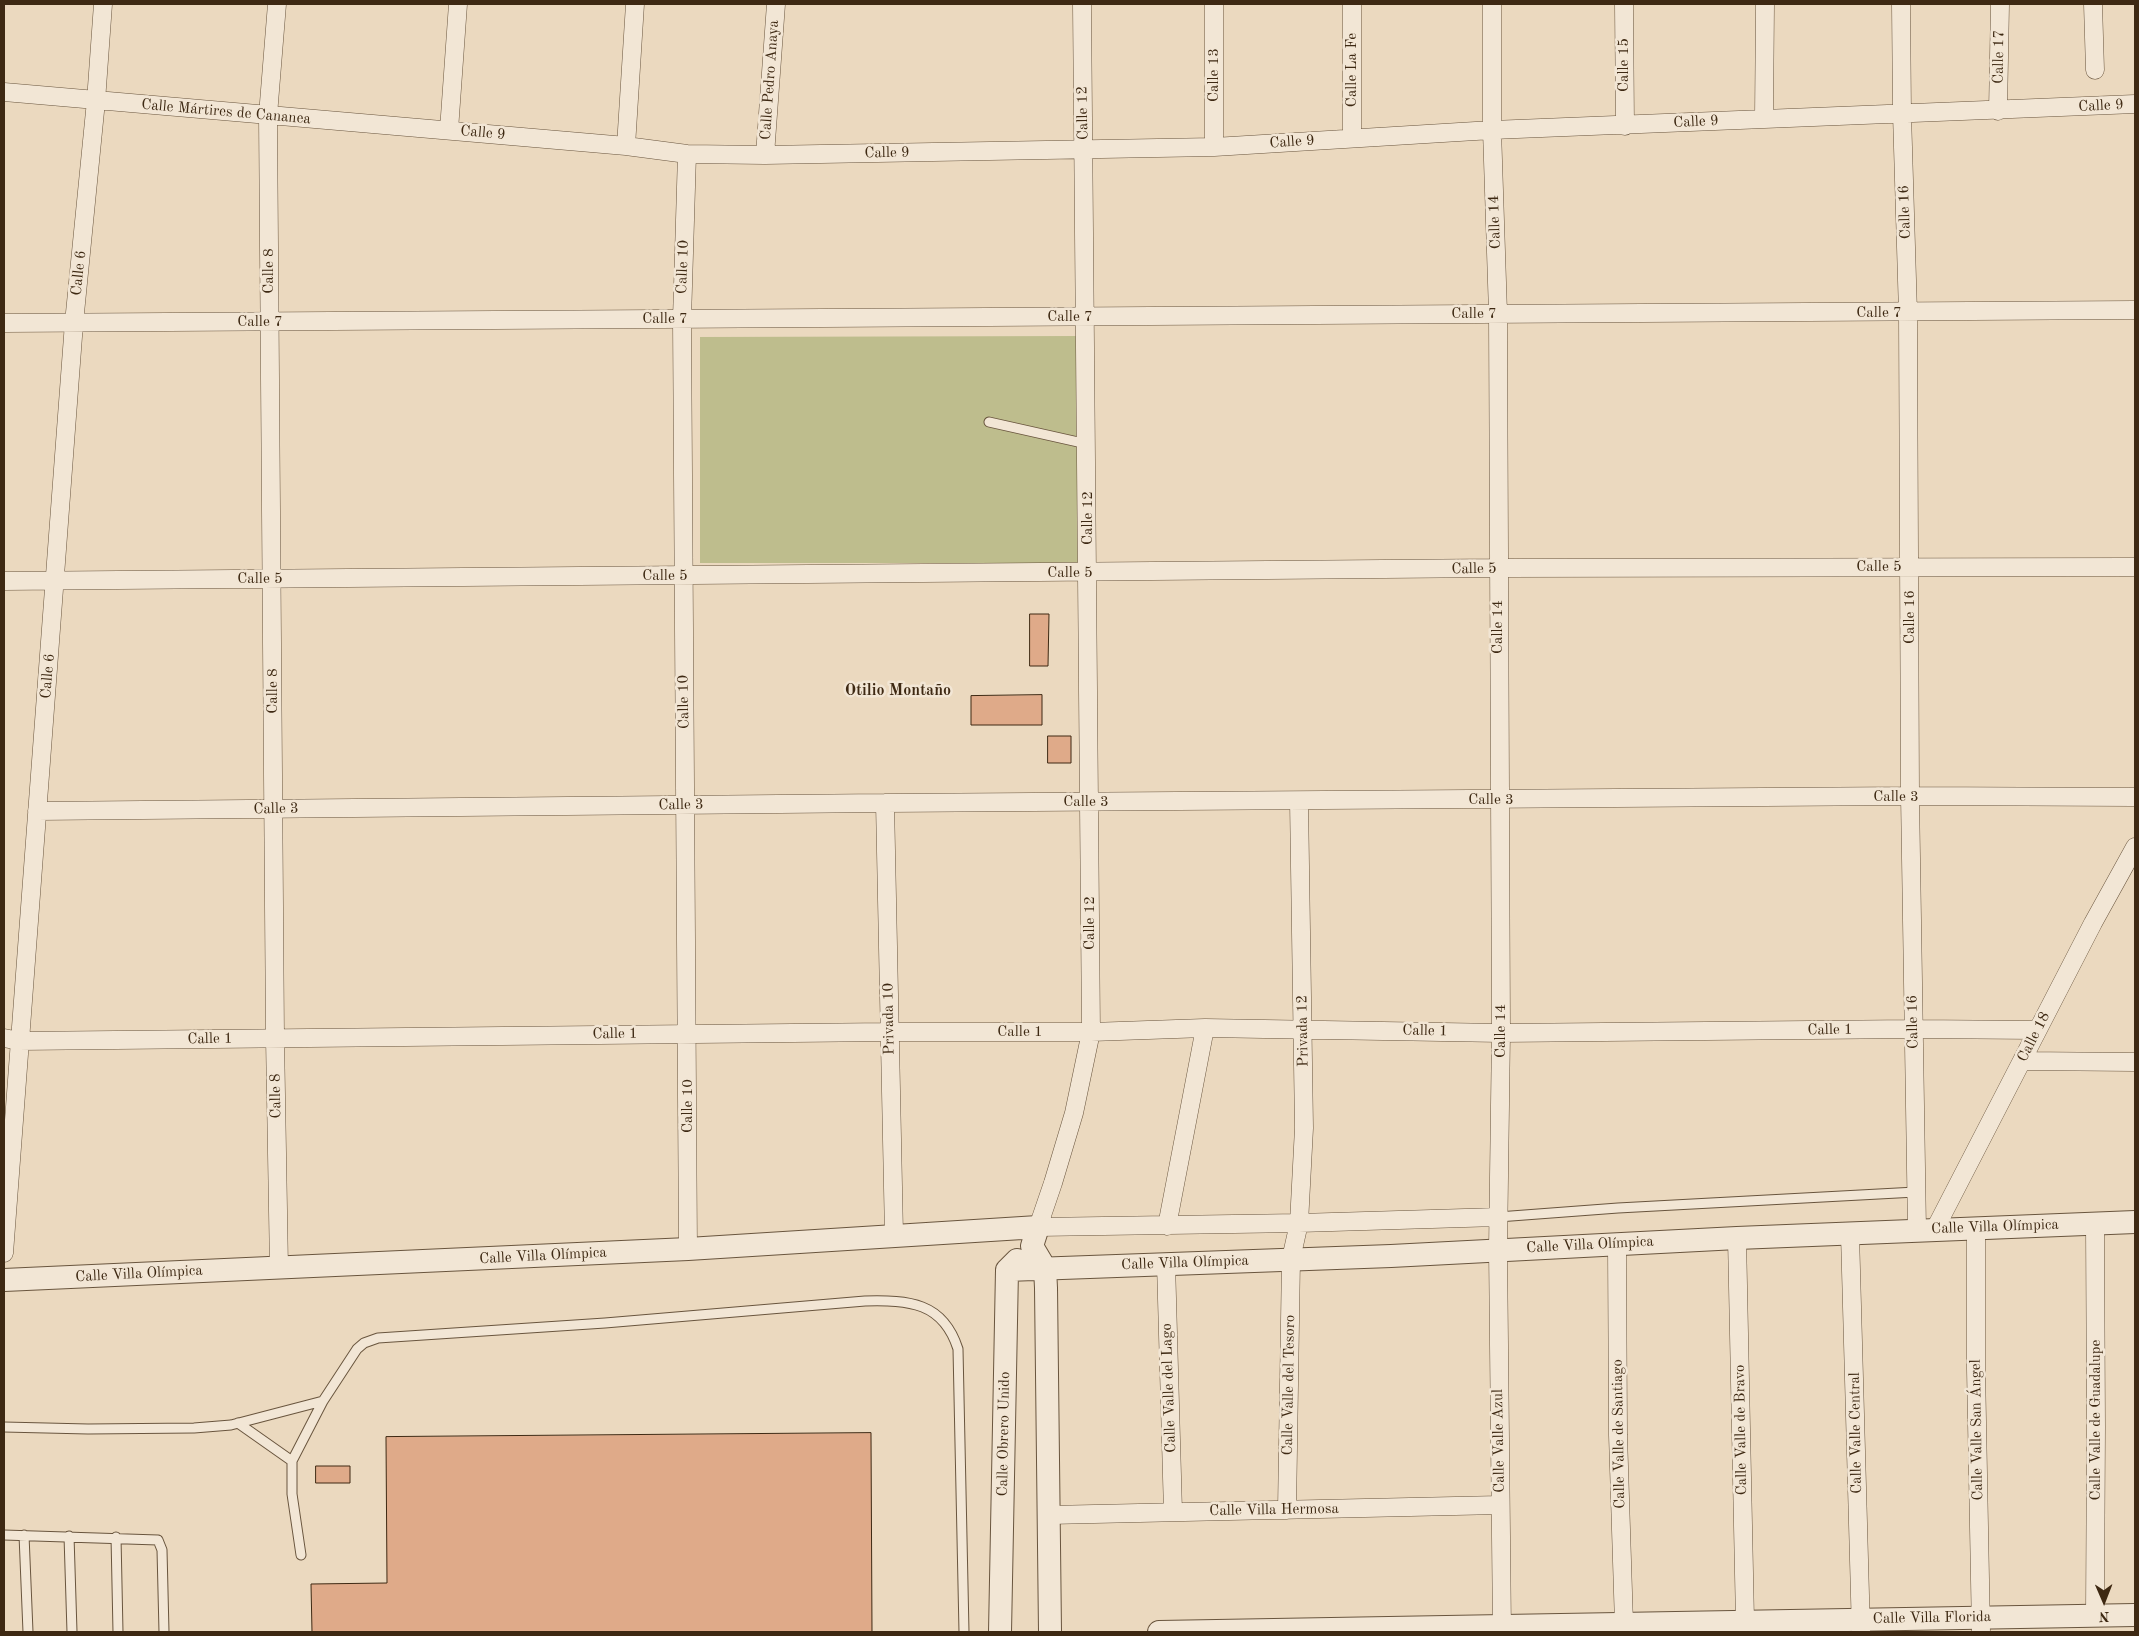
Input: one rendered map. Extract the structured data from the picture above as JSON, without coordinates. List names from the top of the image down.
{
  "streets": {
    "street": [
      "Calle 17",
      "Calle 15",
      "Calle La Fe",
      "Calle 13",
      "Calle Pedro Anaya",
      "Calle 9",
      "Calle Mártires de Cananea",
      "Calle 12",
      "Calle 16",
      "Calle 14",
      "Calle 10",
      "Calle 8",
      "Calle 6",
      "Calle 7",
      "Calle 5",
      "Calle 3",
      "Privada 10",
      "Calle 1",
      "Privada 12",
      "Calle 18",
      "Calle Villa Olímpica",
      "Calle Valle del Tesoro",
      "Calle Valle del Lago",
      "Calle Valle de Guadalupe",
      "Calle Valle de Bravo",
      "Calle Valle San Ángel",
      "Calle Valle Central",
      "Calle Obrero Unido",
      "Calle Valle de Santiago",
      "Calle Valle Azul",
      "Calle Villa Hermosa",
      "Calle Villa Florida"
    ]
  },
  "crossings": [
    ["Calle 17", "Calle 9"],
    ["Calle 15", "Calle 9"],
    ["Calle La Fe", "Calle 9"],
    ["Calle 13", "Calle 9"],
    ["Calle Pedro Anaya", "Calle 9"],
    ["Calle 9", "Calle Mártires de Cananea"],
    ["Calle 9", "Calle 12"],
    ["Calle 9", "Calle 16"],
    ["Calle 9", "Calle 14"],
    ["Calle 9", "Calle 10"],
    ["Calle Mártires de Cananea", "Calle 8"],
    ["Calle Mártires de Cananea", "Calle 6"],
    ["Calle 12", "Calle 7"],
    ["Calle 12", "Calle 5"],
    ["Calle 12", "Calle 3"],
    ["Calle 12", "Calle 1"],
    ["Calle 16", "Calle 7"],
    ["Calle 16", "Calle 5"],
    ["Calle 16", "Calle 3"],
    ["Calle 16", "Calle 1"],
    ["Calle 16", "Calle 18"],
    ["Calle 16", "Calle Villa Olímpica"],
    ["Calle 14", "Calle 7"],
    ["Calle 14", "Calle 5"],
    ["Calle 14", "Calle 3"],
    ["Calle 14", "Calle 1"],
    ["Calle 14", "Calle Villa Olímpica"],
    ["Calle 14", "Calle Valle Azul"],
    ["Calle 10", "Calle 7"],
    ["Calle 10", "Calle 5"],
    ["Calle 10", "Calle 3"],
    ["Calle 10", "Calle 1"],
    ["Calle 10", "Calle Villa Olímpica"],
    ["Calle 8", "Calle 7"],
    ["Calle 8", "Calle 5"],
    ["Calle 8", "Calle 3"],
    ["Calle 8", "Calle 1"],
    ["Calle 8", "Calle Villa Olímpica"],
    ["Calle 6", "Calle 7"],
    ["Calle 6", "Calle 5"],
    ["Calle 6", "Calle 3"],
    ["Calle 6", "Calle 1"],
    ["Calle 3", "Privada 10"],
    ["Calle 3", "Privada 12"],
    ["Privada 10", "Calle 1"],
    ["Privada 10", "Calle Villa Olímpica"],
    ["Calle 1", "Privada 12"],
    ["Calle 1", "Calle 18"],
    ["Privada 12", "Calle Villa Olímpica"],
    ["Privada 12", "Calle Valle del Tesoro"],
    ["Calle 18", "Calle Villa Olímpica"],
    ["Calle Villa Olímpica", "Calle Valle del Tesoro"],
    ["Calle Villa Olímpica", "Calle Valle del Lago"],
    ["Calle Villa Olímpica", "Calle Valle de Guadalupe"],
    ["Calle Villa Olímpica", "Calle Valle de Bravo"],
    ["Calle Villa Olímpica", "Calle Valle San Ángel"],
    ["Calle Villa Olímpica", "Calle Valle Central"],
    ["Calle Villa Olímpica", "Calle Obrero Unido"],
    ["Calle Villa Olímpica", "Calle Valle de Santiago"],
    ["Calle Villa Olímpica", "Calle Valle Azul"],
    ["Calle Valle del Tesoro", "Calle Villa Hermosa"],
    ["Calle Valle del Lago", "Calle Villa Hermosa"],
    ["Calle Valle de Guadalupe", "Calle Villa Florida"],
    ["Calle Valle de Bravo", "Calle Villa Florida"],
    ["Calle Valle San Ángel", "Calle Villa Florida"],
    ["Calle Valle Central", "Calle Villa Florida"],
    ["Calle Valle de Santiago", "Calle Villa Florida"],
    ["Calle Valle Azul", "Calle Villa Hermosa"],
    ["Calle Valle Azul", "Calle Villa Florida"]
  ],
  "districts": ["Otilio Montaño"],
  "north": "bottom"
}
